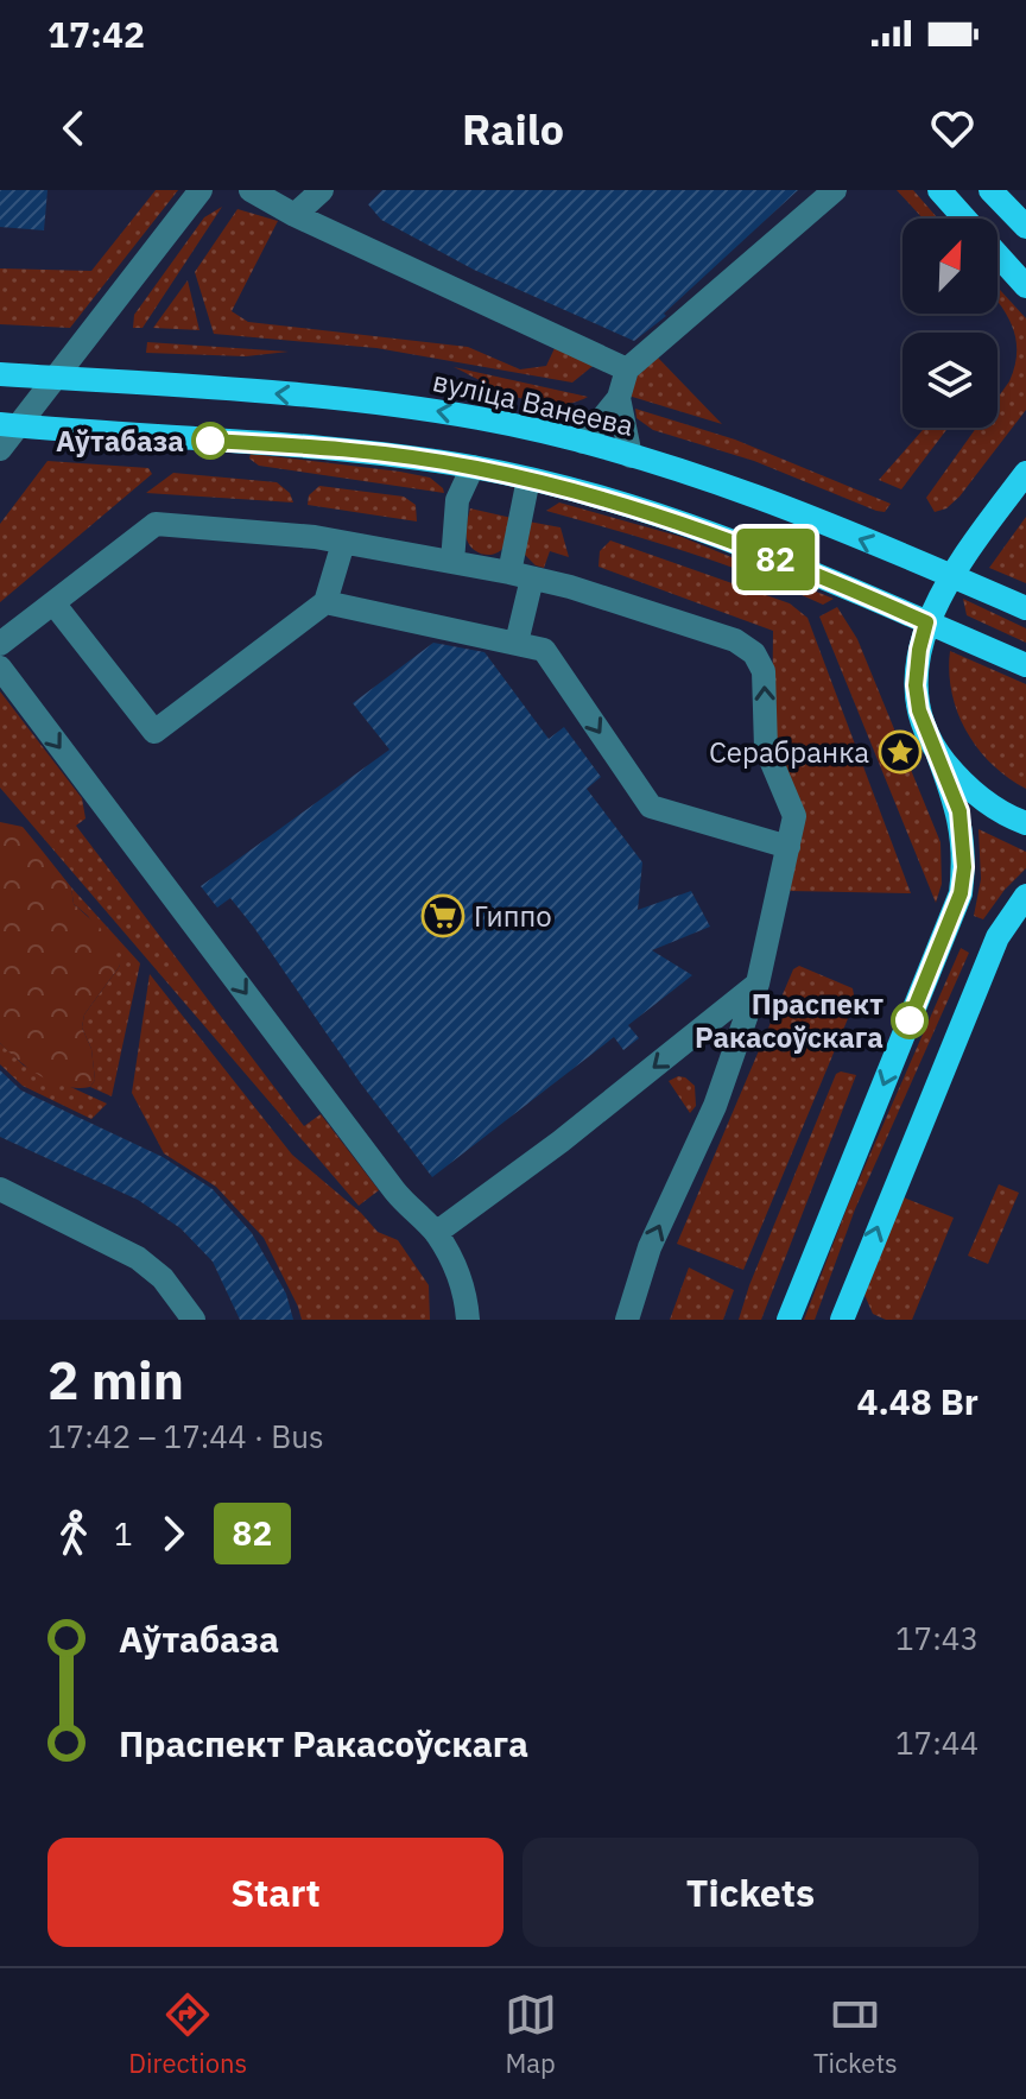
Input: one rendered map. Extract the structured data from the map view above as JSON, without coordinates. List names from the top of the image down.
{
  "streets": {
    "main road": ["вуліца Ванеева"]
  },
  "places": {
    "other": ["Аўтабаза", "Праспект Ракасоўскага"],
    "place": ["Серабранка"],
    "supermarket": ["Гиппо"]
  },
  "lines": ["bus line 82"],
  "north": "top right",
  "page": {
    "status": "17:42",
    "header": "Railo",
    "on_map": "82",
    "heading": ["2 min", "17:42 – 17:44 · Bus", "4.48 Br"],
    "legs": ["1", "82"],
    "list": [
      {
        "name": "Аўтабаза",
        "value": "17:43"
      },
      {
        "name": "Праспект Ракасоўскага",
        "value": "17:44"
      }
    ],
    "buttons": ["Start", "Tickets"],
    "tabs": ["Directions", "Map", "Tickets"]
  }
}
